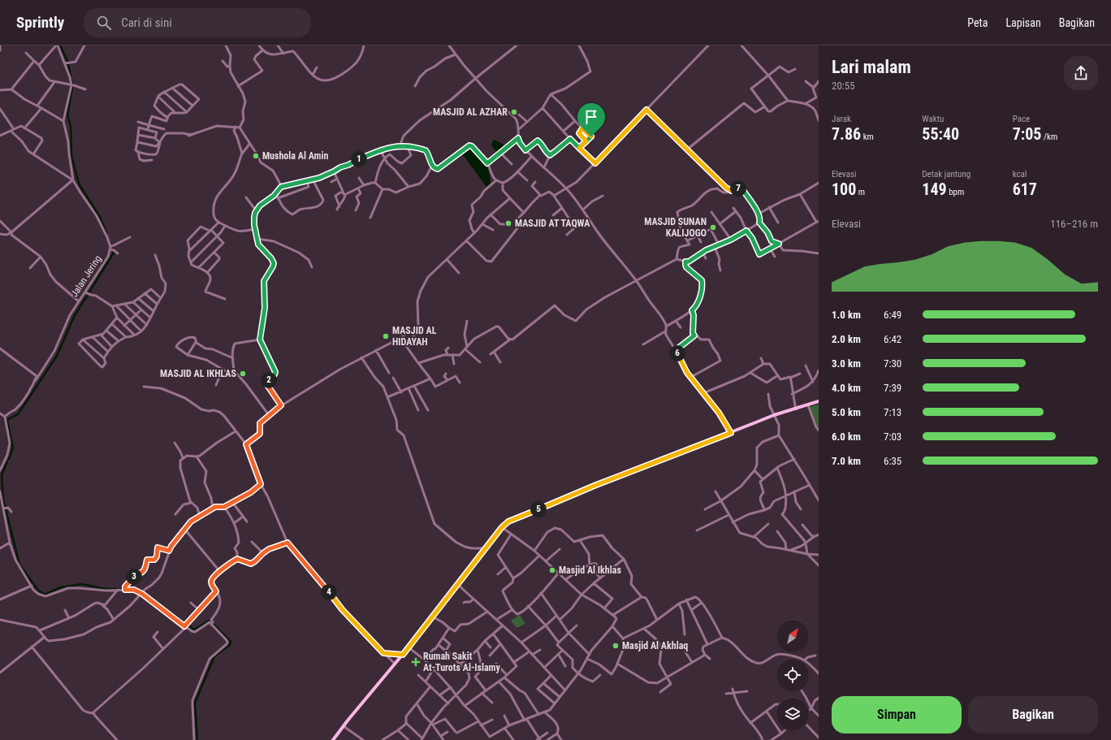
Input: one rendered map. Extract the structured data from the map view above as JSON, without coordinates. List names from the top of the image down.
{
  "streets": {
    "street": ["Jalan Jering"]
  },
  "places": {
    "other": [
      "MASJID AL AZHAR",
      "Mushola Al Amin",
      "MASJID AT TAQWA",
      "MASJID SUNAN KALIJOGO",
      "MASJID AL HIDAYAH",
      "MASJID AL IKHLAS",
      "Masjid Al Ikhlas",
      "Masjid Al Akhlaq"
    ],
    "health": ["Rumah Sakit At-Turots Al-Islamy"]
  },
  "north": "top right",
  "page": {
    "header": "Sprintly",
    "search": "Cari di sini",
    "nav": ["Peta", "Lapisan", "Bagikan"],
    "heading": ["Lari malam", "20:55"],
    "stats": [
      ["Jarak", "7.86 km"],
      ["Waktu", "55:40"],
      ["Pace", "7:05 /km"],
      ["Elevasi", "100 m"],
      ["Detak jantung", "149 bpm"],
      ["kcal", "617"]
    ],
    "pins": [
      "1",
      "7",
      "6",
      "2",
      "5",
      "3",
      "4"
    ],
    "chart": ["Elevasi", "116–216 m"],
    "list": [
      {
        "name": "1.0 km",
        "note": "6:49"
      },
      {
        "name": "2.0 km",
        "note": "6:42"
      },
      {
        "name": "3.0 km",
        "note": "7:30"
      },
      {
        "name": "4.0 km",
        "note": "7:39"
      },
      {
        "name": "5.0 km",
        "note": "7:13"
      },
      {
        "name": "6.0 km",
        "note": "7:03"
      },
      {
        "name": "7.0 km",
        "note": "6:35"
      }
    ],
    "buttons": ["Simpan", "Bagikan"]
  }
}
